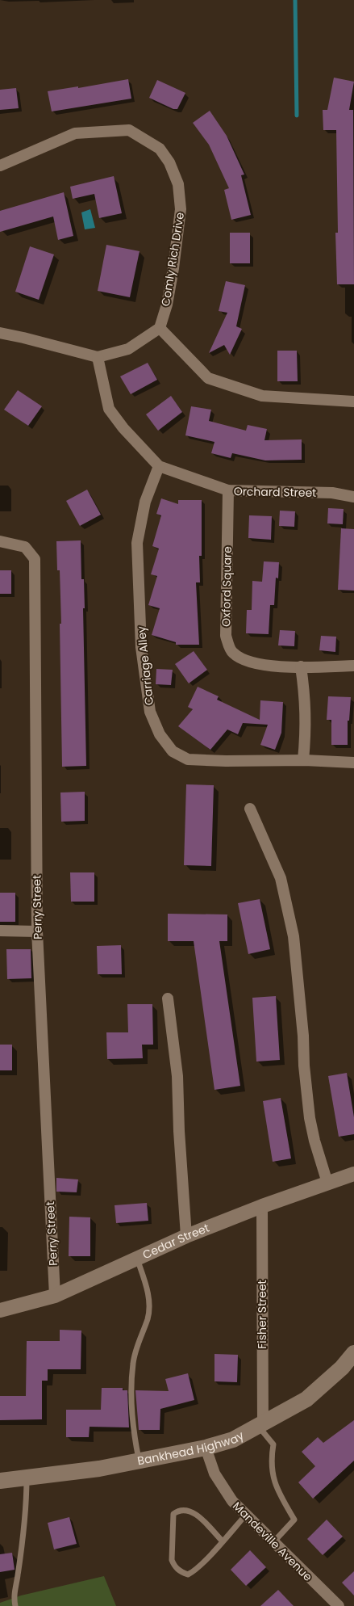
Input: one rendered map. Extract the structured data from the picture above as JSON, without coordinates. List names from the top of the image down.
{
  "streets": {
    "main road": ["Bankhead Highway"],
    "street": [
      "Comly Rich Drive",
      "Orchard Street",
      "Oxford Square",
      "Carriage Alley",
      "Perry Street",
      "Cedar Street",
      "Fisher Street",
      "Mandeville Avenue"
    ]
  },
  "crossings": [
    ["Orchard Street", "Oxford Square"],
    ["Orchard Street", "Carriage Alley"],
    ["Perry Street", "Cedar Street"],
    ["Cedar Street", "Fisher Street"],
    ["Fisher Street", "Bankhead Highway"],
    ["Bankhead Highway", "Mandeville Avenue"]
  ]
}
